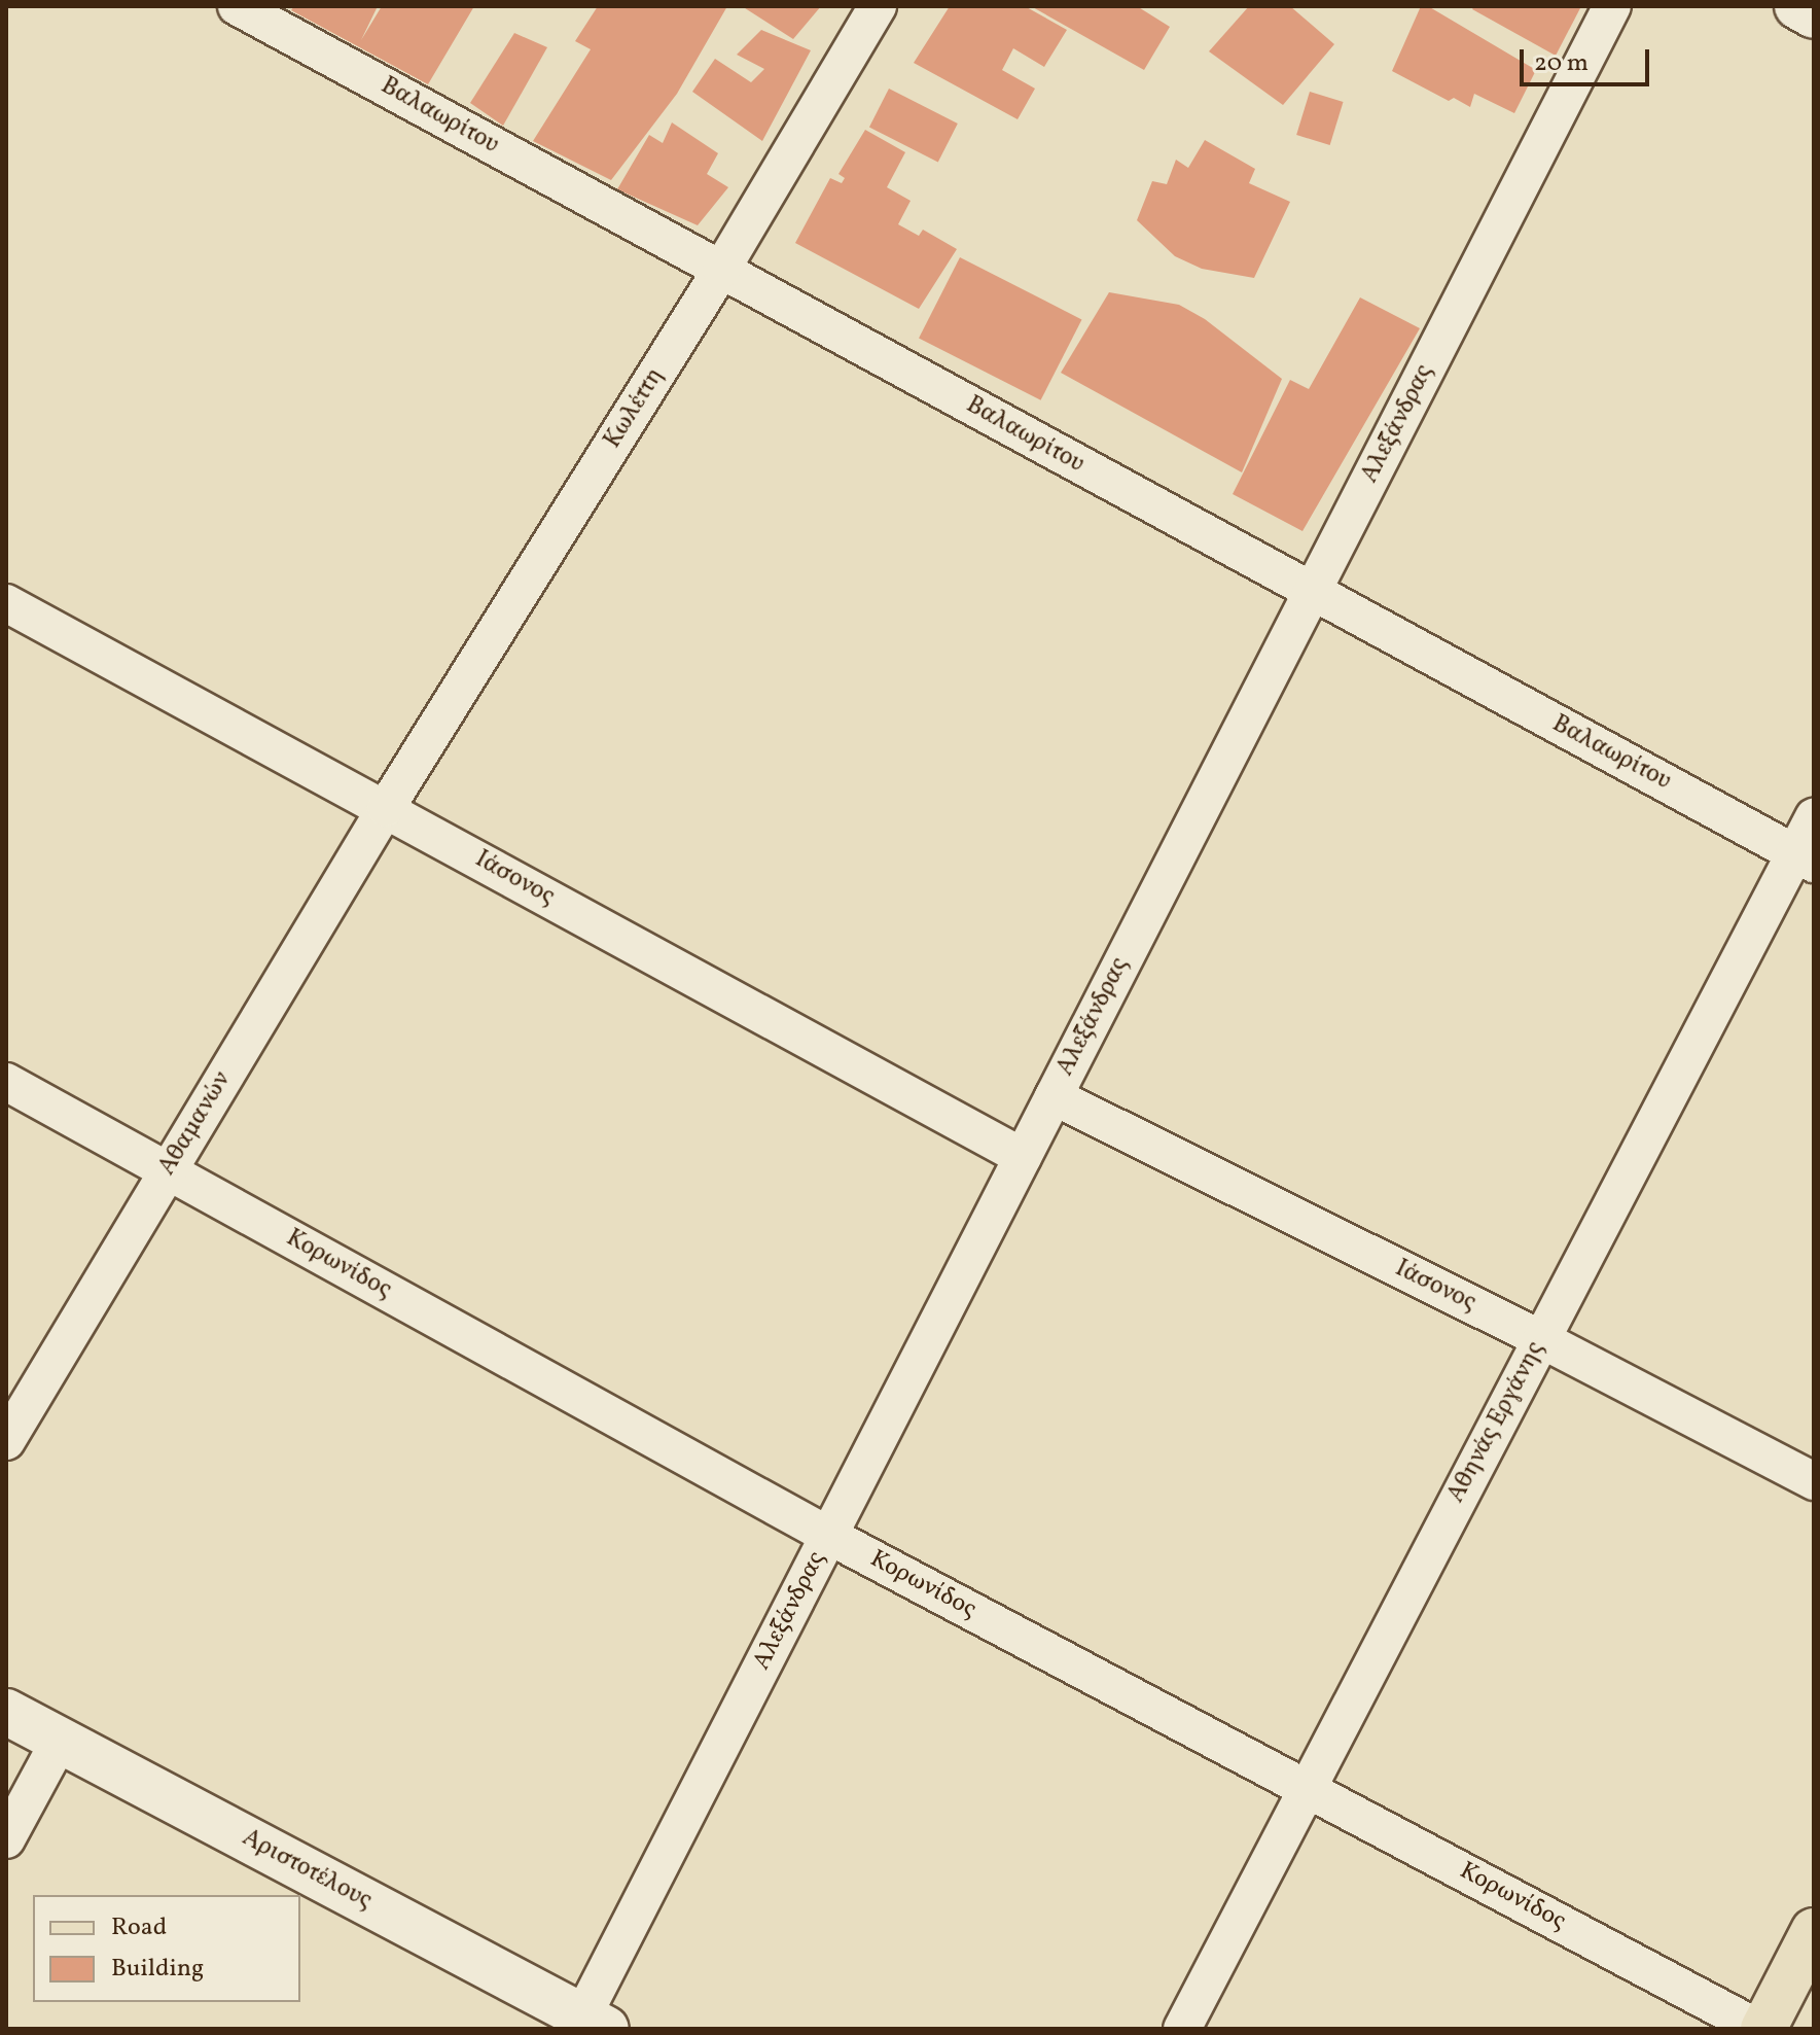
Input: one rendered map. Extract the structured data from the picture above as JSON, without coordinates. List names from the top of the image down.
{
  "streets": {
    "street": [
      "Βαλαωρίτου",
      "Κωλέττη",
      "Αλεξάνδρας",
      "Ιάσονος",
      "Αθαμανών",
      "Κορωνίδος",
      "Αθηνάς Εργάνης",
      "Αριστοτέλους"
    ]
  },
  "crossings": [
    ["Βαλαωρίτου", "Κωλέττη"],
    ["Βαλαωρίτου", "Αλεξάνδρας"],
    ["Βαλαωρίτου", "Αθηνάς Εργάνης"],
    ["Κωλέττη", "Ιάσονος"],
    ["Κωλέττη", "Αθαμανών"],
    ["Αλεξάνδρας", "Ιάσονος"],
    ["Αλεξάνδρας", "Κορωνίδος"],
    ["Αλεξάνδρας", "Αριστοτέλους"],
    ["Ιάσονος", "Αθαμανών"],
    ["Ιάσονος", "Αθηνάς Εργάνης"],
    ["Αθαμανών", "Κορωνίδος"],
    ["Κορωνίδος", "Αθηνάς Εργάνης"]
  ],
  "legend": ["Road", "Building"],
  "scale_bar": "20 m"
}
